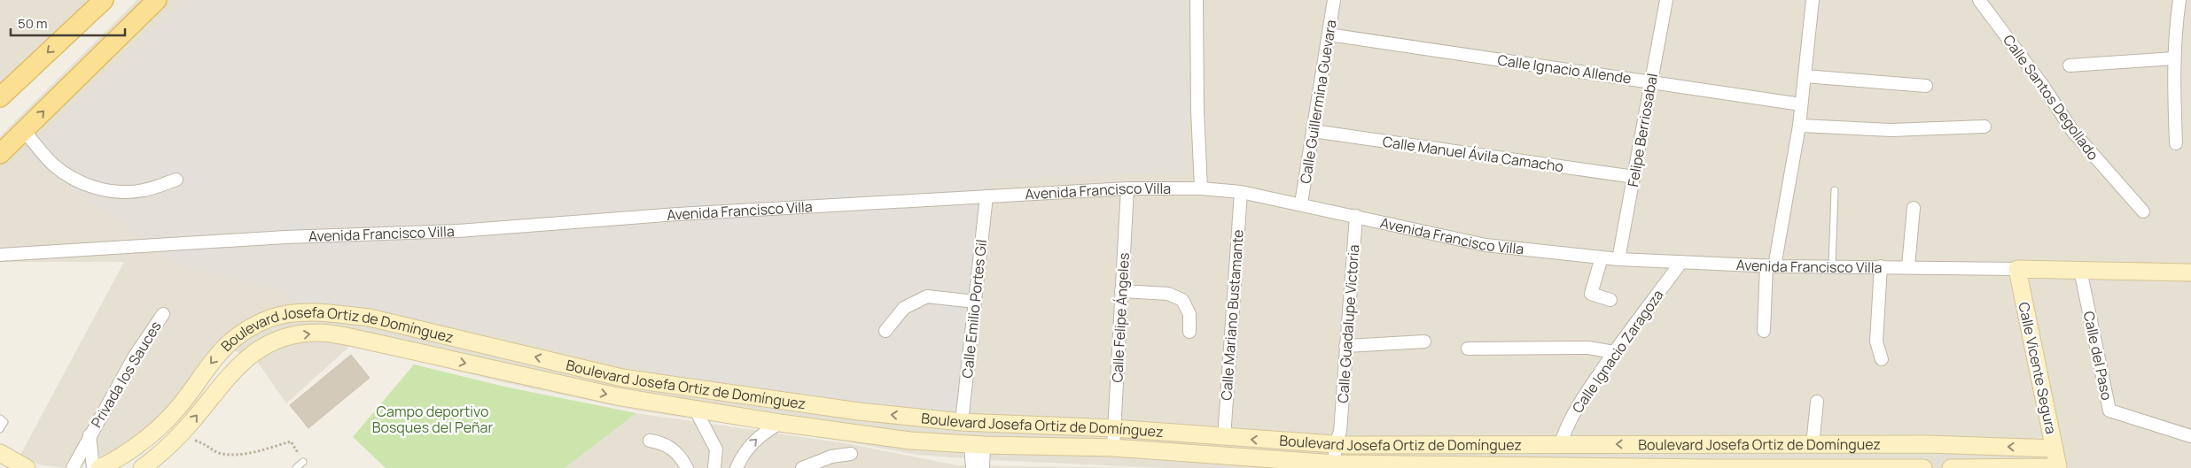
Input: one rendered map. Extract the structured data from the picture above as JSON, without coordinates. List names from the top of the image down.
{
  "streets": {
    "street": [
      "Calle Ignacio Allende",
      "Calle Santos Degollado",
      "Calle Guillermina Guevara",
      "Felipe Berriosabal",
      "Calle Manuel Ávila Camacho",
      "Avenida Francisco Villa",
      "Calle Emilio Portes Gil",
      "Calle Mariano Bustamante",
      "Calle Felipe Ángeles",
      "Calle Guadalupe Victoria",
      "Boulevard Josefa Ortiz de Domínguez",
      "Calle Ignacio Zaragoza",
      "Calle del Paso",
      "Calle Vicente Segura",
      "Privada los Sauces"
    ]
  },
  "crossings": [
    ["Calle Ignacio Allende", "Calle Guillermina Guevara"],
    ["Calle Ignacio Allende", "Felipe Berriosabal"],
    ["Calle Guillermina Guevara", "Calle Manuel Ávila Camacho"],
    ["Calle Guillermina Guevara", "Avenida Francisco Villa"],
    ["Felipe Berriosabal", "Calle Manuel Ávila Camacho"],
    ["Felipe Berriosabal", "Avenida Francisco Villa"],
    ["Avenida Francisco Villa", "Calle Emilio Portes Gil"],
    ["Avenida Francisco Villa", "Calle Mariano Bustamante"],
    ["Avenida Francisco Villa", "Calle Felipe Ángeles"],
    ["Avenida Francisco Villa", "Calle Guadalupe Victoria"],
    ["Avenida Francisco Villa", "Calle Ignacio Zaragoza"],
    ["Avenida Francisco Villa", "Calle del Paso"],
    ["Avenida Francisco Villa", "Calle Vicente Segura"],
    ["Calle Emilio Portes Gil", "Boulevard Josefa Ortiz de Domínguez"],
    ["Calle Mariano Bustamante", "Boulevard Josefa Ortiz de Domínguez"],
    ["Calle Felipe Ángeles", "Boulevard Josefa Ortiz de Domínguez"],
    ["Calle Guadalupe Victoria", "Boulevard Josefa Ortiz de Domínguez"],
    ["Boulevard Josefa Ortiz de Domínguez", "Calle Ignacio Zaragoza"],
    ["Boulevard Josefa Ortiz de Domínguez", "Calle Vicente Segura"]
  ],
  "parks": ["Campo deportivo Bosques del Peñar"],
  "scale_bar": "50 m"
}
